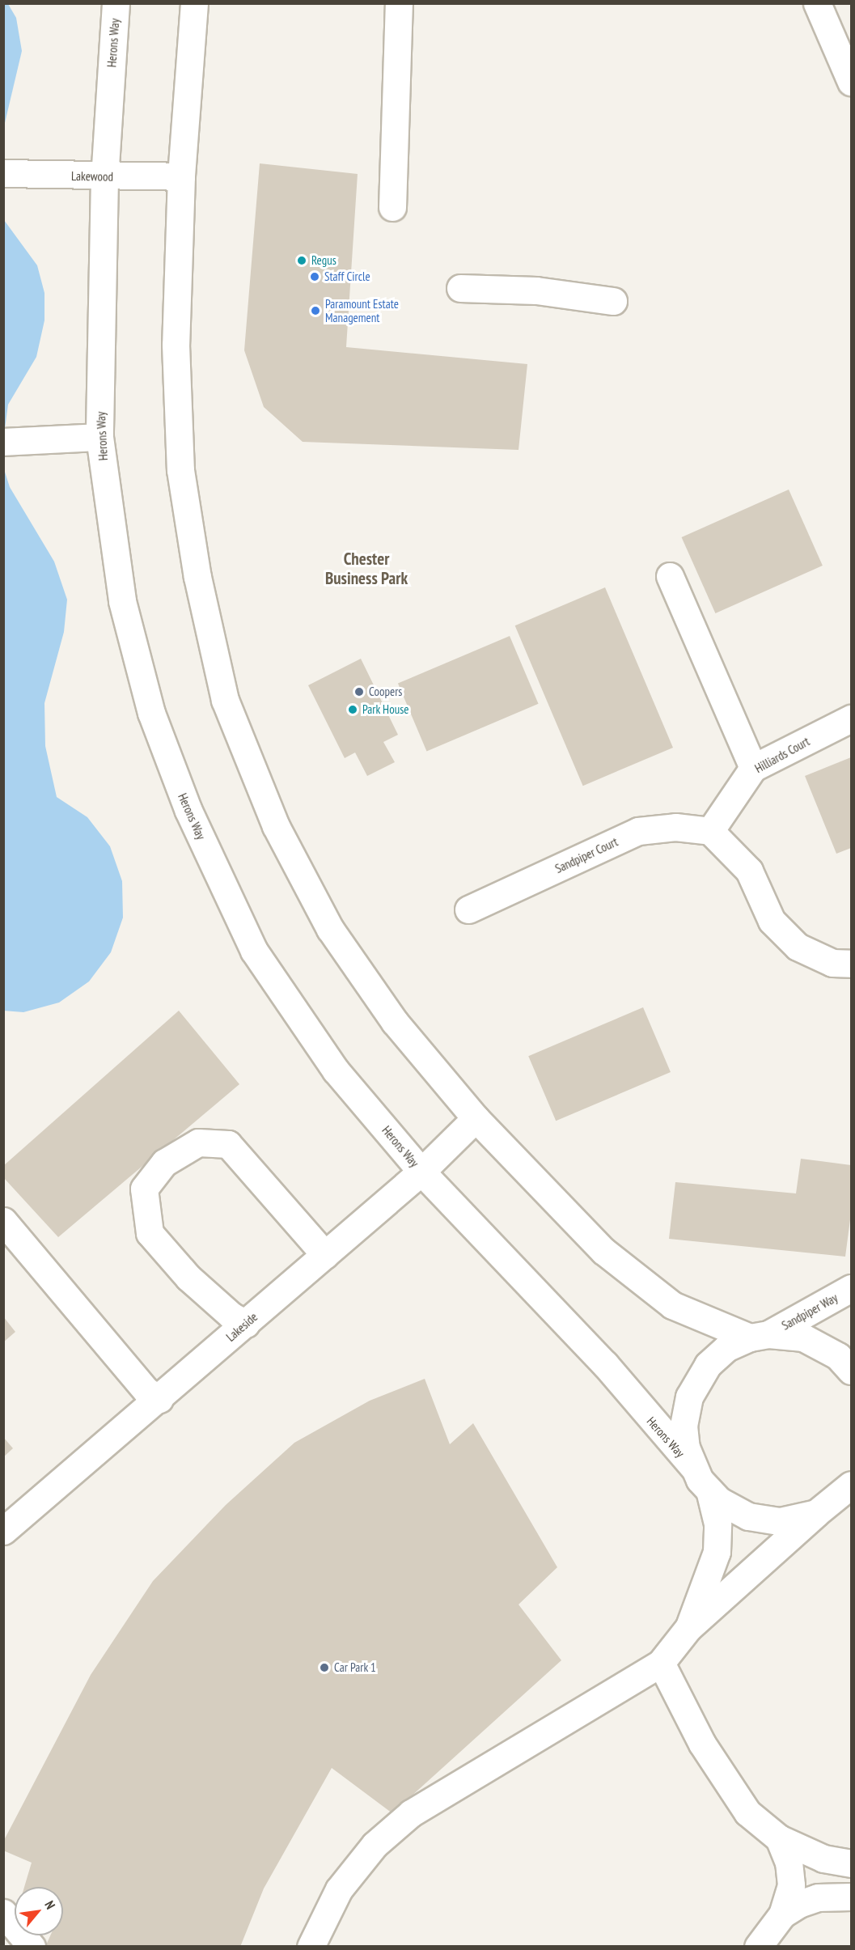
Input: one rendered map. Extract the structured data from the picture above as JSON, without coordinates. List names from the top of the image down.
{
  "streets": {
    "street": [
      "Herons Way",
      "Lakewood",
      "Hilliards Court",
      "Sandpiper Court",
      "Sandpiper Way",
      "Lakeside"
    ]
  },
  "crossings": [
    ["Herons Way", "Lakewood"],
    ["Herons Way", "Sandpiper Way"],
    ["Herons Way", "Lakeside"],
    ["Hilliards Court", "Sandpiper Court"]
  ],
  "districts": ["Chester Business Park"],
  "places": [
    "Regus",
    "Staff Circle",
    "Paramount Estate Management",
    "Coopers",
    "Park House",
    "Car Park 1"
  ],
  "north": "top right"
}
